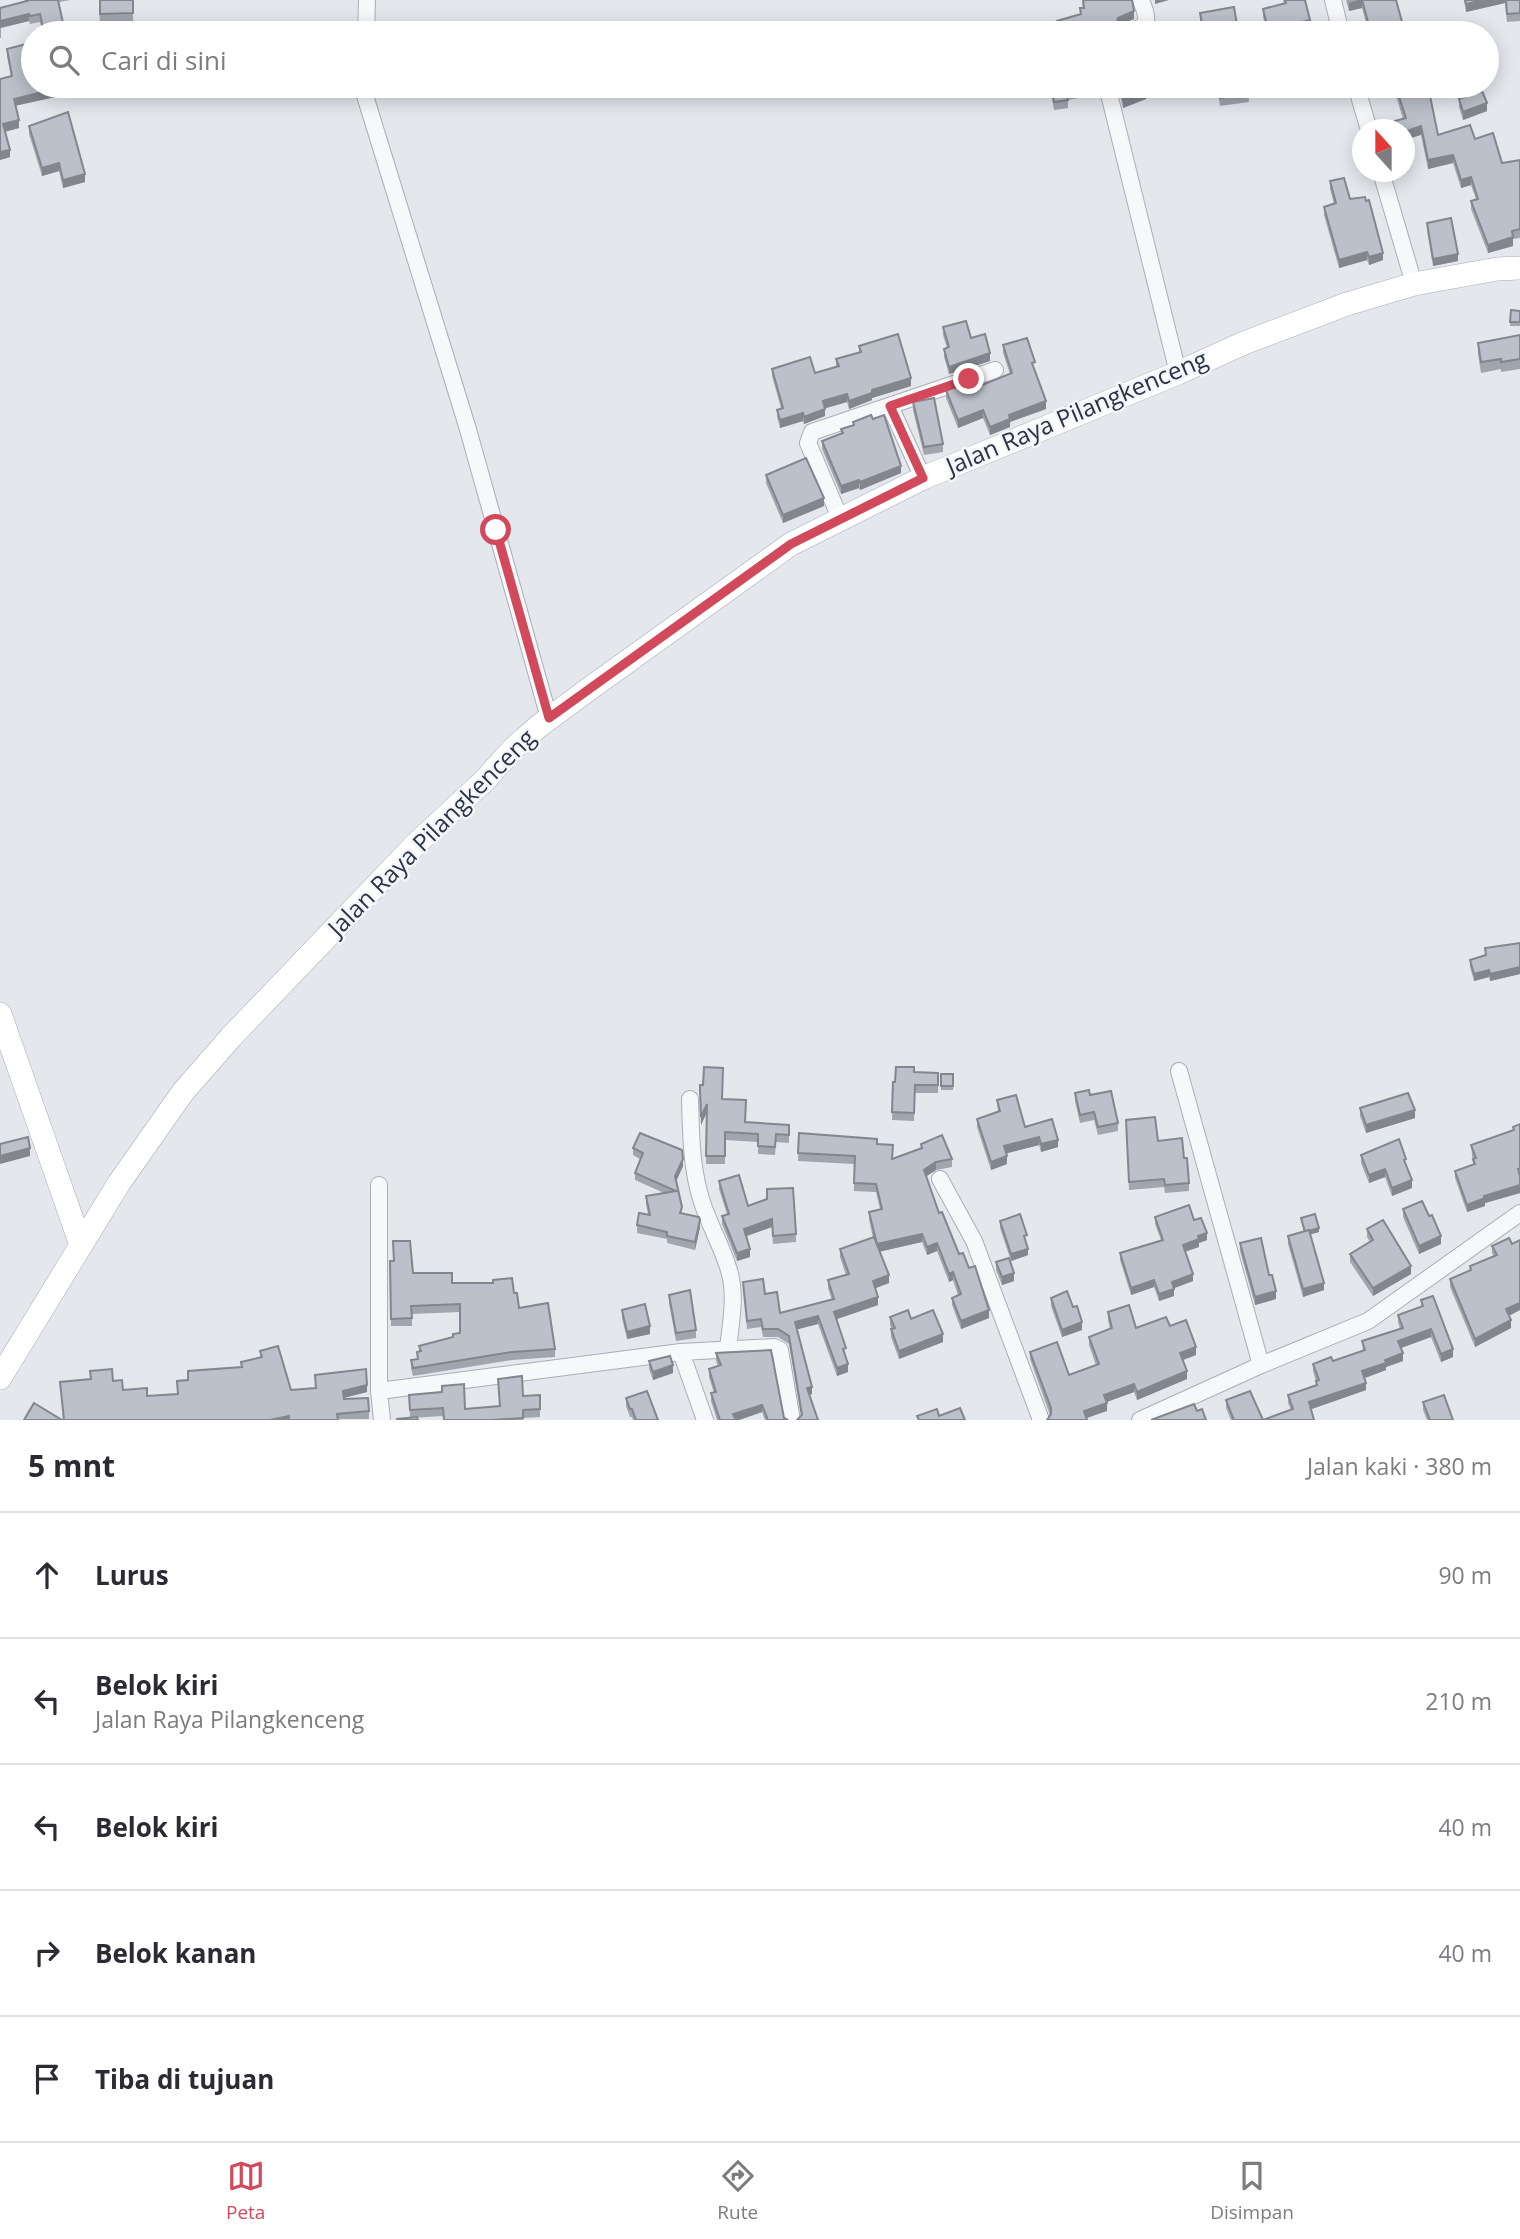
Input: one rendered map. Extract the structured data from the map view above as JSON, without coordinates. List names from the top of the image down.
{
  "streets": {
    "main road": ["Jalan Raya Pilangkenceng"]
  },
  "north": "top",
  "page": {
    "search": "Cari di sini",
    "heading": ["5 mnt", "Jalan kaki · 380 m"],
    "list": [
      ["Lurus", "90 m"],
      ["Belok kiri", "Jalan Raya Pilangkenceng", "210 m"],
      ["Belok kiri", "40 m"],
      ["Belok kanan", "40 m"],
      "Tiba di tujuan"
    ],
    "nav": ["Peta", "Rute", "Disimpan"]
  }
}
